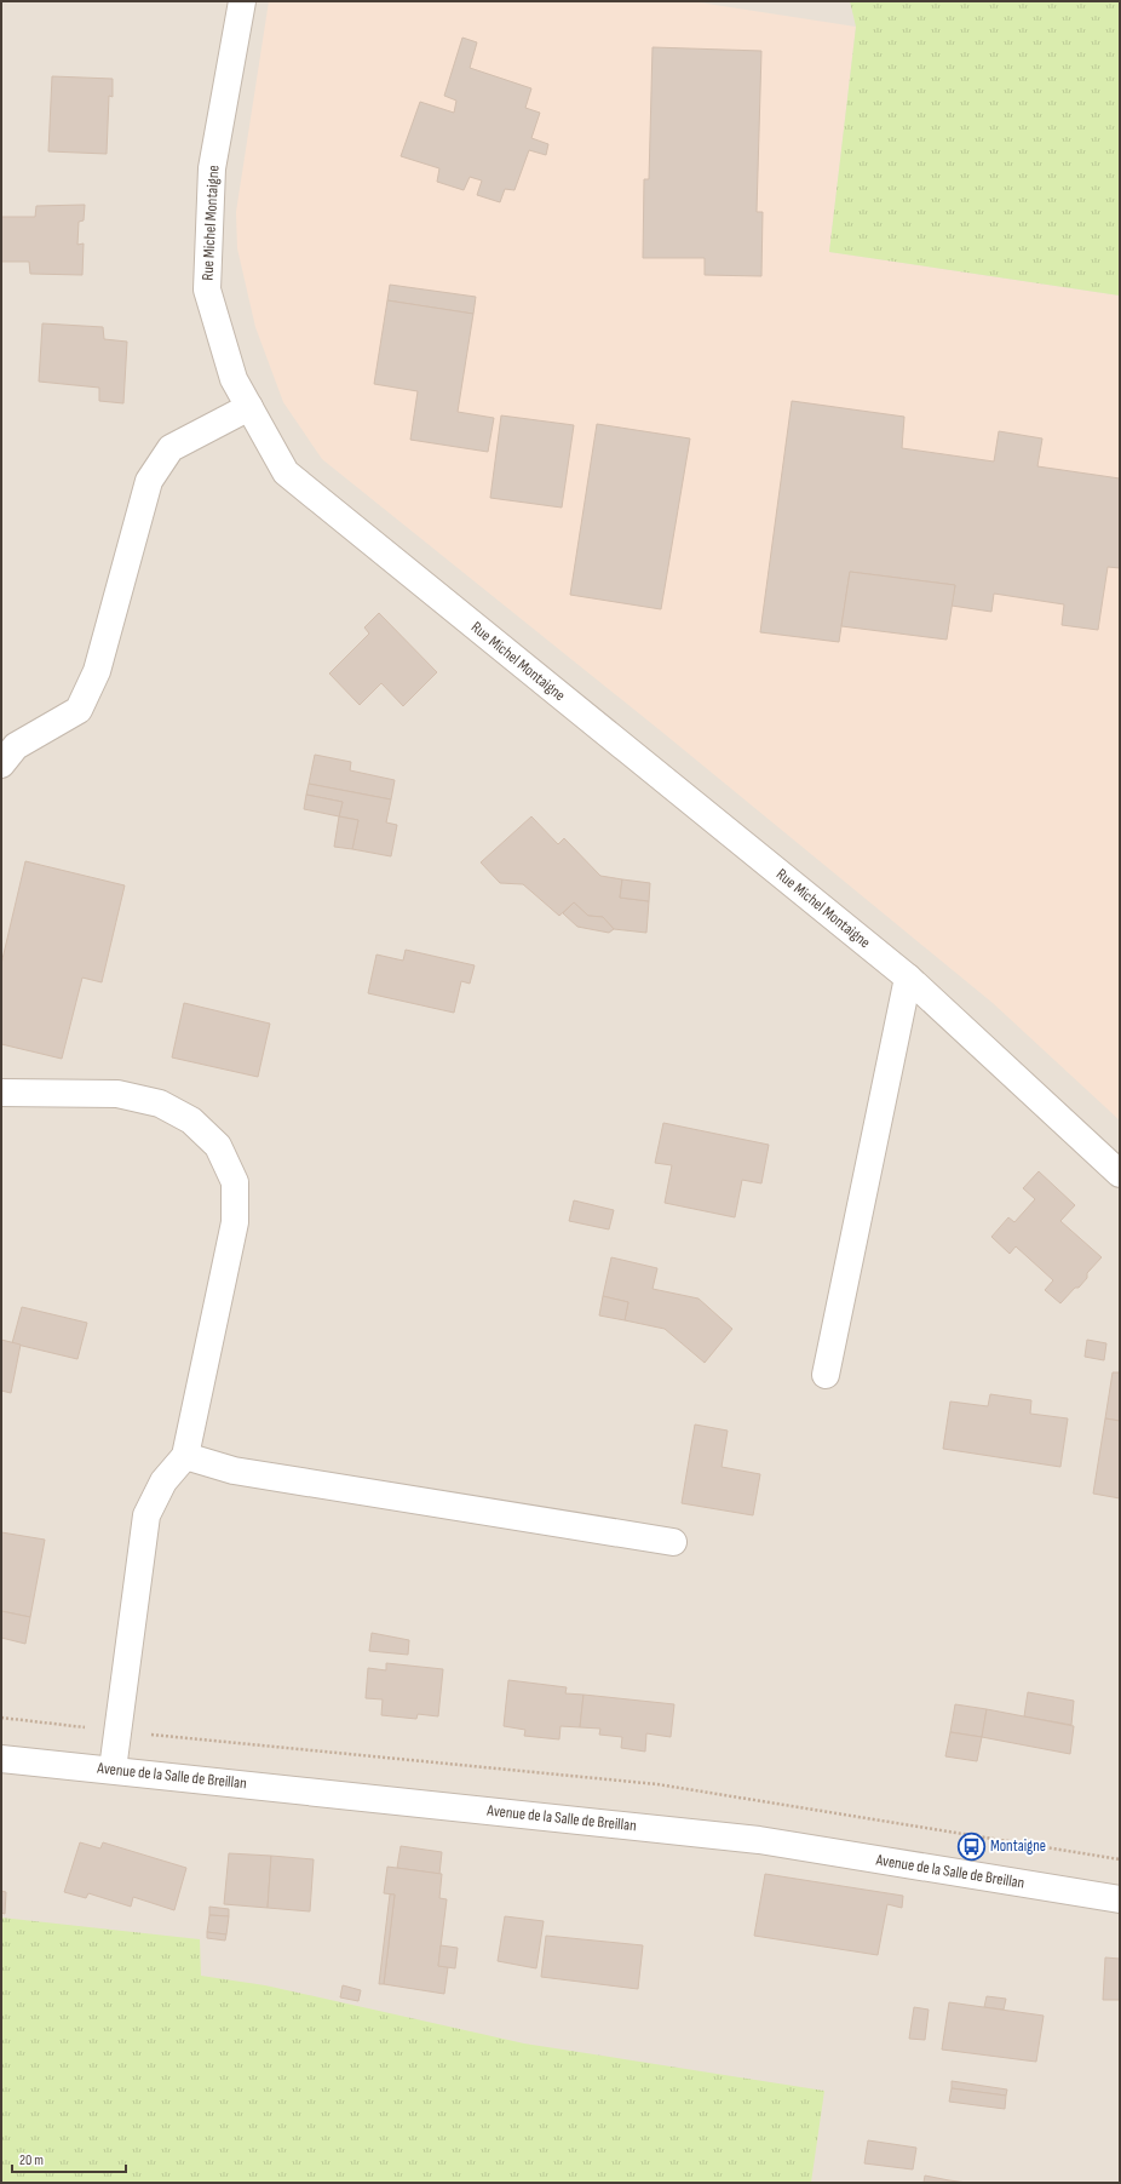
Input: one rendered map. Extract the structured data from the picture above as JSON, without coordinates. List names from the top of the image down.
{
  "streets": {
    "street": ["Rue Michel Montaigne", "Avenue de la Salle de Breillan"]
  },
  "places": {
    "bus stop": ["Montaigne"]
  },
  "scale_bar": "20 m"
}
